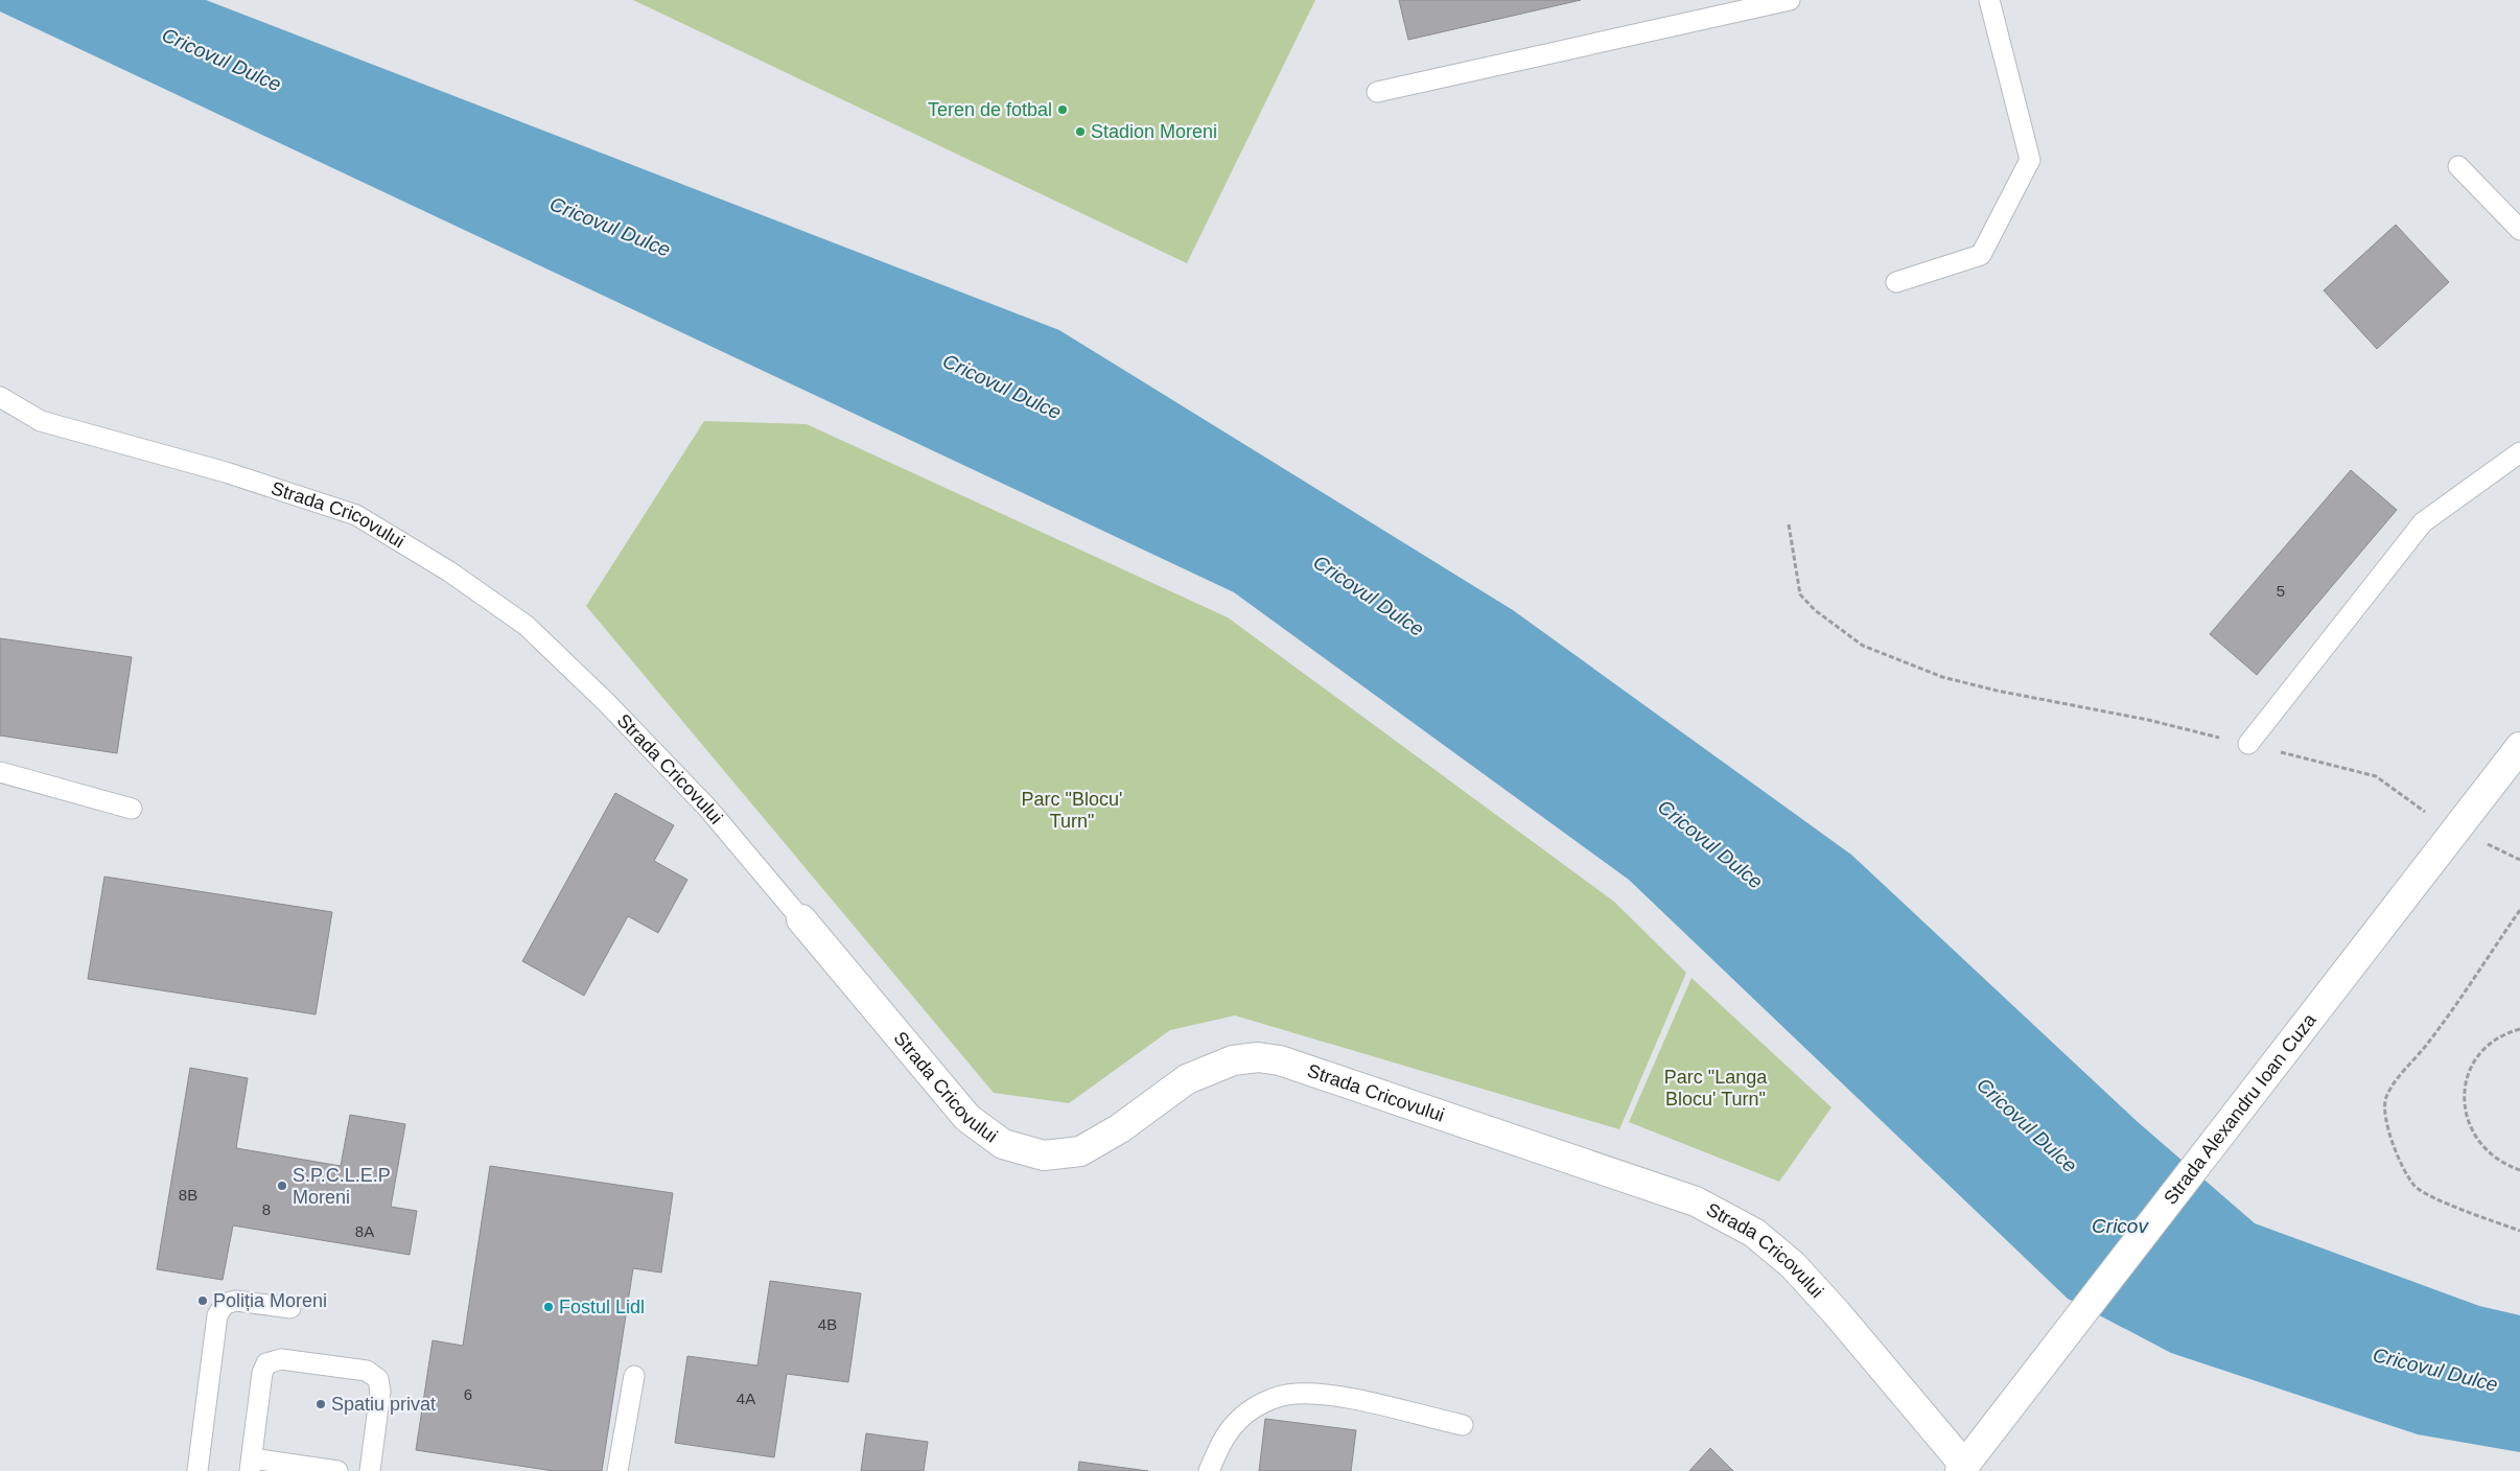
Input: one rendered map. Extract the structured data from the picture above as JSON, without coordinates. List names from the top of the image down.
{
  "streets": {
    "street": ["Strada Cricovului", "Strada Alexandru Ioan Cuza"]
  },
  "crossings": [
    ["Strada Cricovului", "Strada Alexandru Ioan Cuza"]
  ],
  "water": ["Cricovul Dulce", "Cricov"],
  "parks": ["Parc \"Blocu' Turn\"", "Parc \"Langa Blocu' Turn\""],
  "places": [
    "Teren de fotbal",
    "Stadion Moreni",
    "S.P.C.L.E.P Moreni",
    "Poliția Moreni",
    "Fostul Lidl",
    "Spatiu privat"
  ],
  "house_numbers": [
    "5",
    "8B",
    "8",
    "8A",
    "4B",
    "6",
    "4A"
  ]
}
